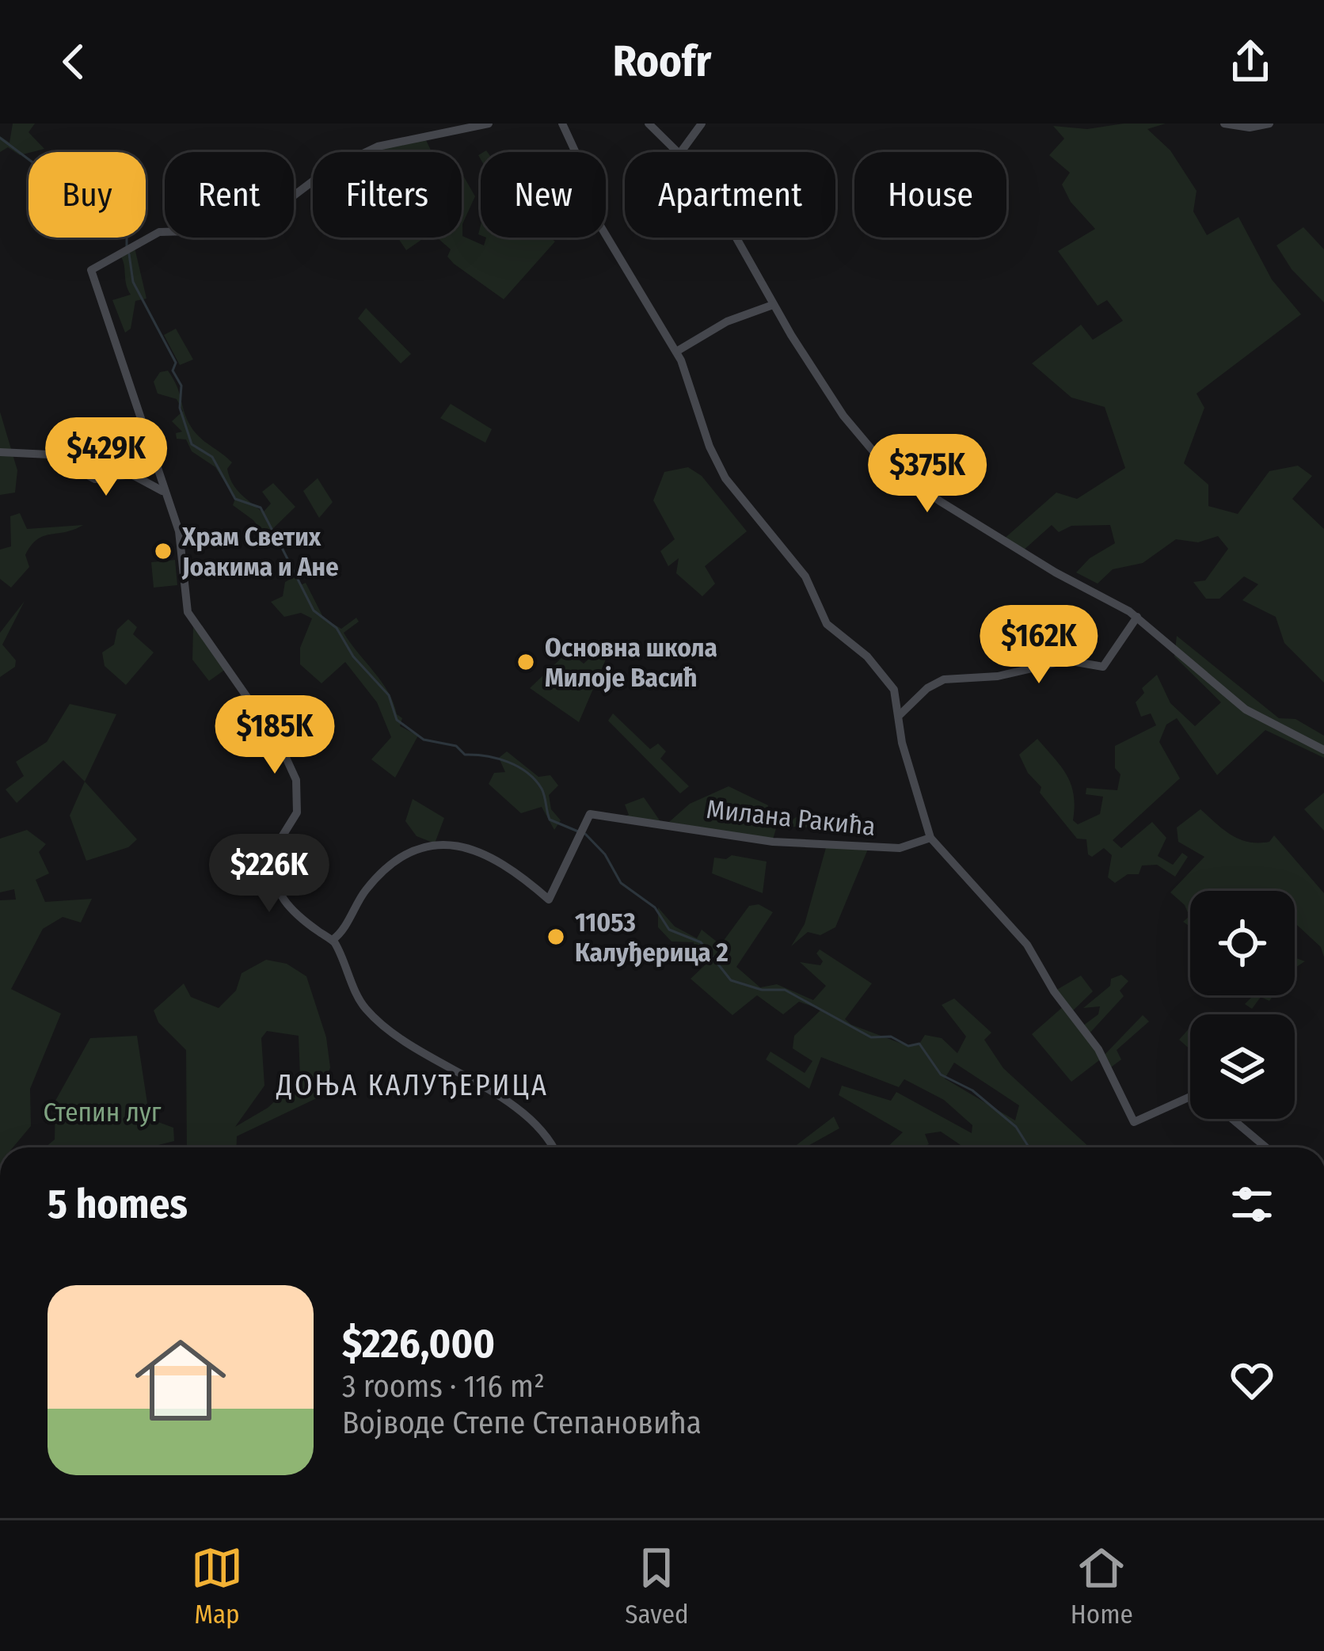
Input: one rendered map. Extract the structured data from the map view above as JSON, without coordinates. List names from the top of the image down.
{
  "streets": {
    "street": ["Милана Ракића"]
  },
  "districts": ["ДОЊА КАЛУЂЕРИЦА"],
  "parks": ["Степин луг"],
  "places": ["Храм Светих Јоакима и Ане", "Основна школа Милоје Васић", "11053 Калуђерица 2"],
  "page": {
    "header": "Roofr",
    "chip": [
      "Buy",
      "Rent",
      "Filters",
      "New",
      "Apartment",
      "House"
    ],
    "price": [
      "$429K",
      "$375K",
      "$162K",
      "$185K",
      "$226K"
    ],
    "heading": "5 homes",
    "list": [
      {
        "name": "$226,000",
        "note": "3 rooms · 116 m² · Војводе Степе Степановића"
      }
    ],
    "tabs": ["Map", "Saved", "Home"]
  }
}
